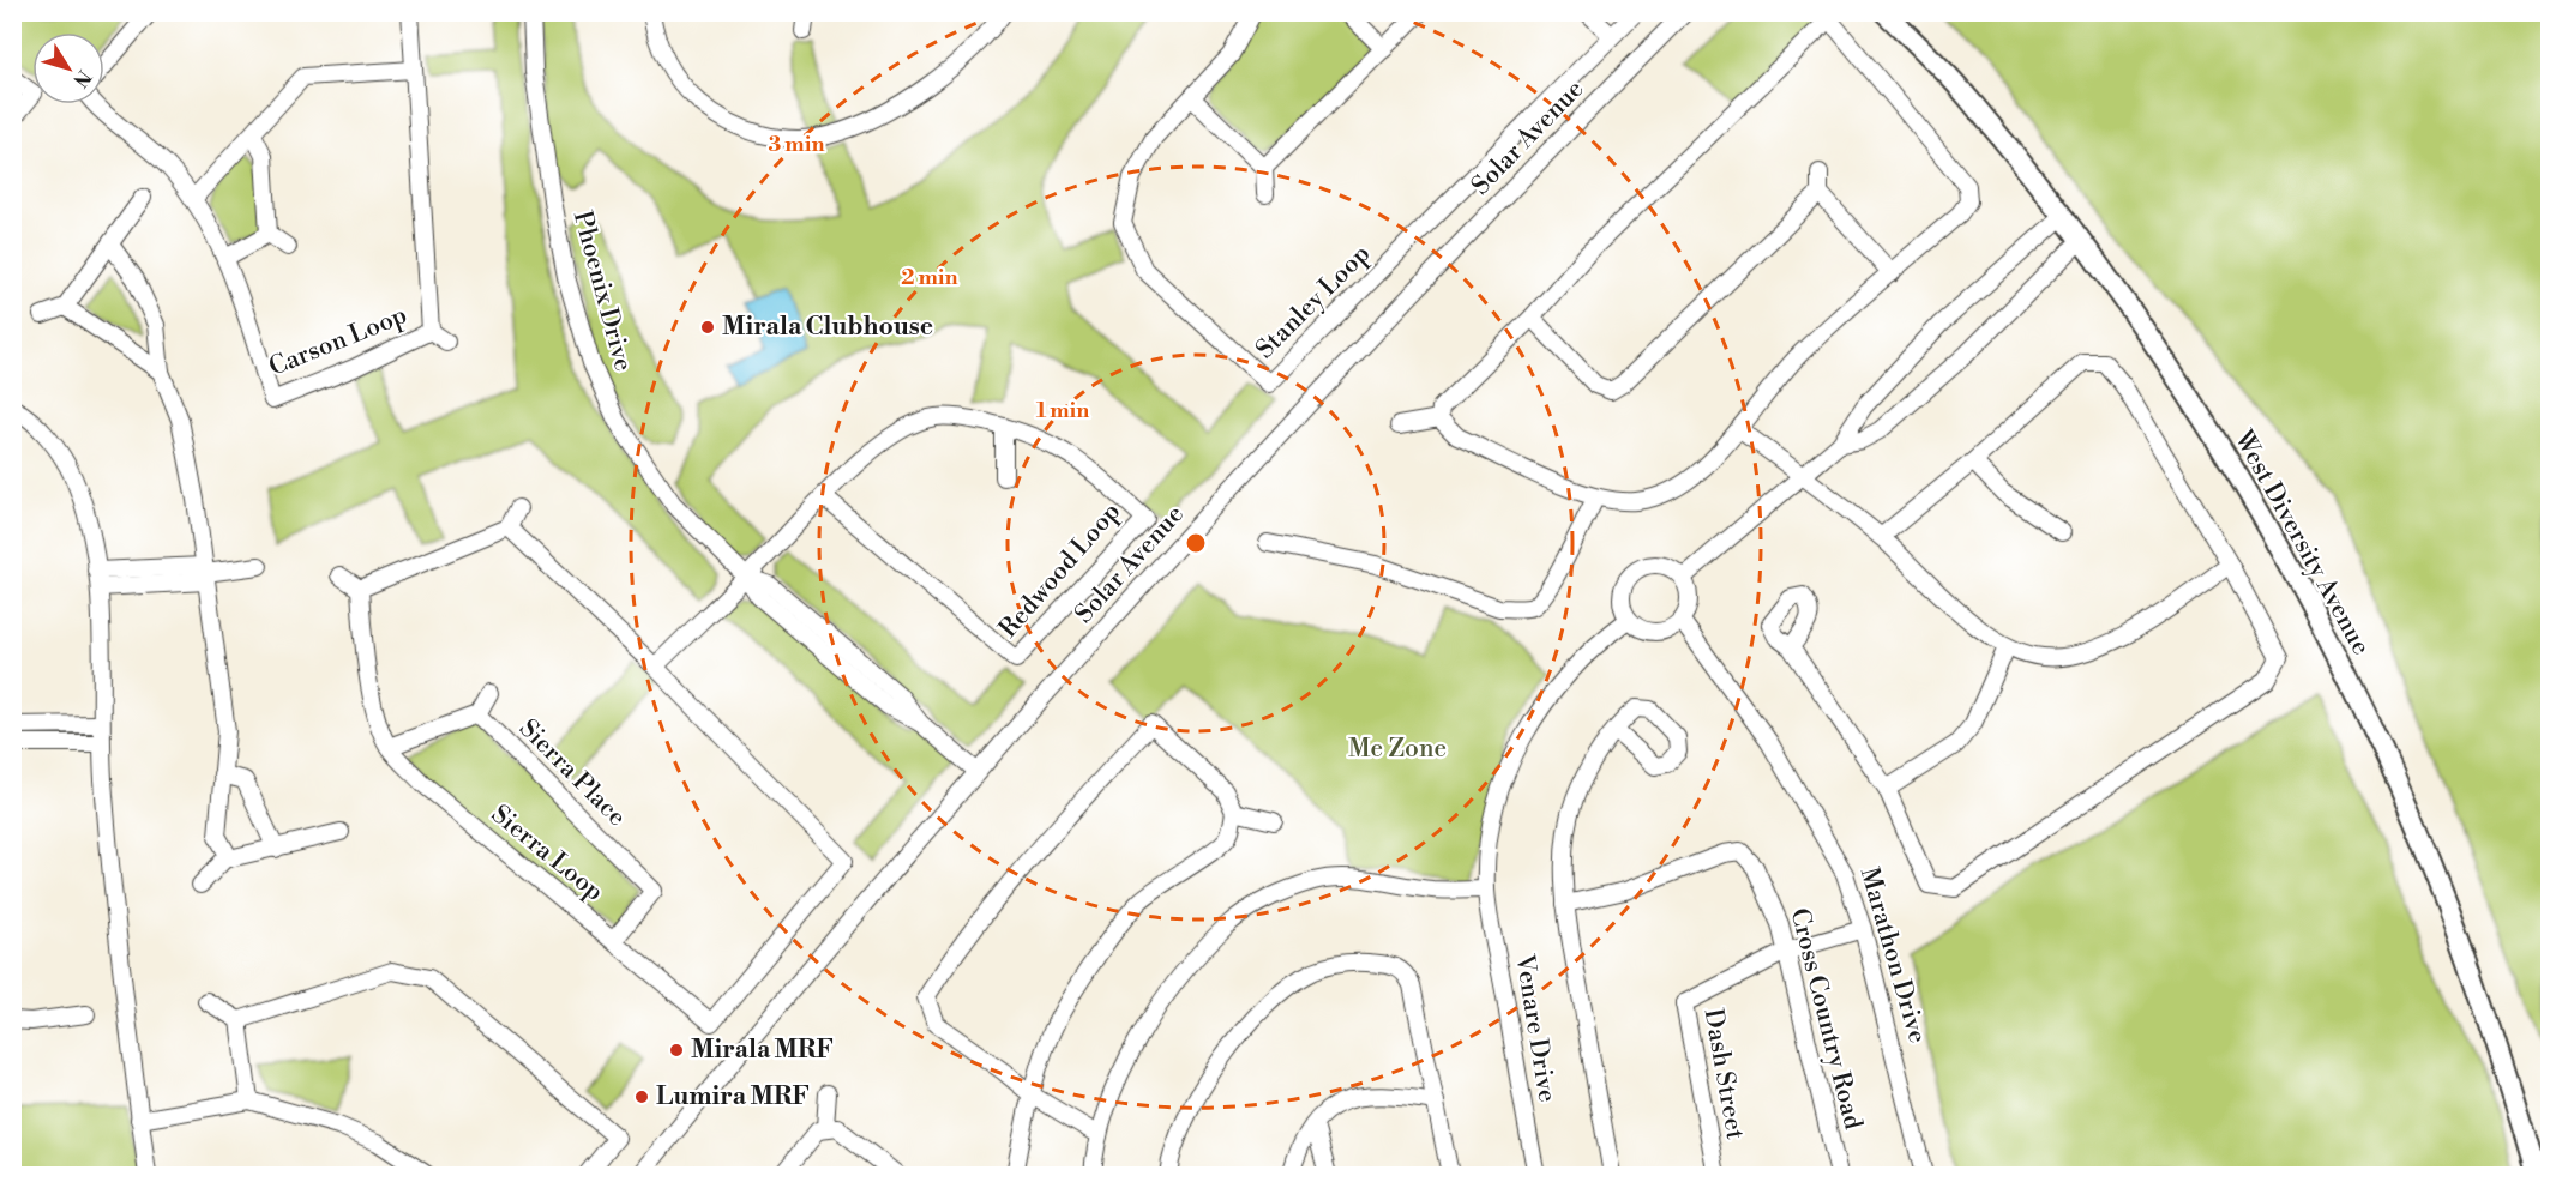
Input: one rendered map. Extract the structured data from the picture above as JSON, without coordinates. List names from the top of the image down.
{
  "streets": {
    "street": [
      "Solar Avenue",
      "Phoenix Drive",
      "Stanley Loop",
      "Carson Loop",
      "West Diversity Avenue",
      "Redwood Loop",
      "Sierra Place",
      "Sierra Loop",
      "Marathon Drive",
      "Cross Country Road",
      "Venare Drive",
      "Dash Street"
    ]
  },
  "crossings": [
    ["Solar Avenue", "Phoenix Drive"],
    ["Phoenix Drive", "Redwood Loop"],
    ["Redwood Loop", "Sierra Loop"],
    ["Sierra Place", "Sierra Loop"],
    ["Marathon Drive", "Venare Drive"],
    ["Marathon Drive", "Dash Street"],
    ["Cross Country Road", "Dash Street"]
  ],
  "parks": ["Me Zone"],
  "places": ["Mirala Clubhouse", "Mirala MRF", "Lumira MRF"],
  "north": "bottom right",
  "rings": ["3 min", "2 min", "1 min"]
}
